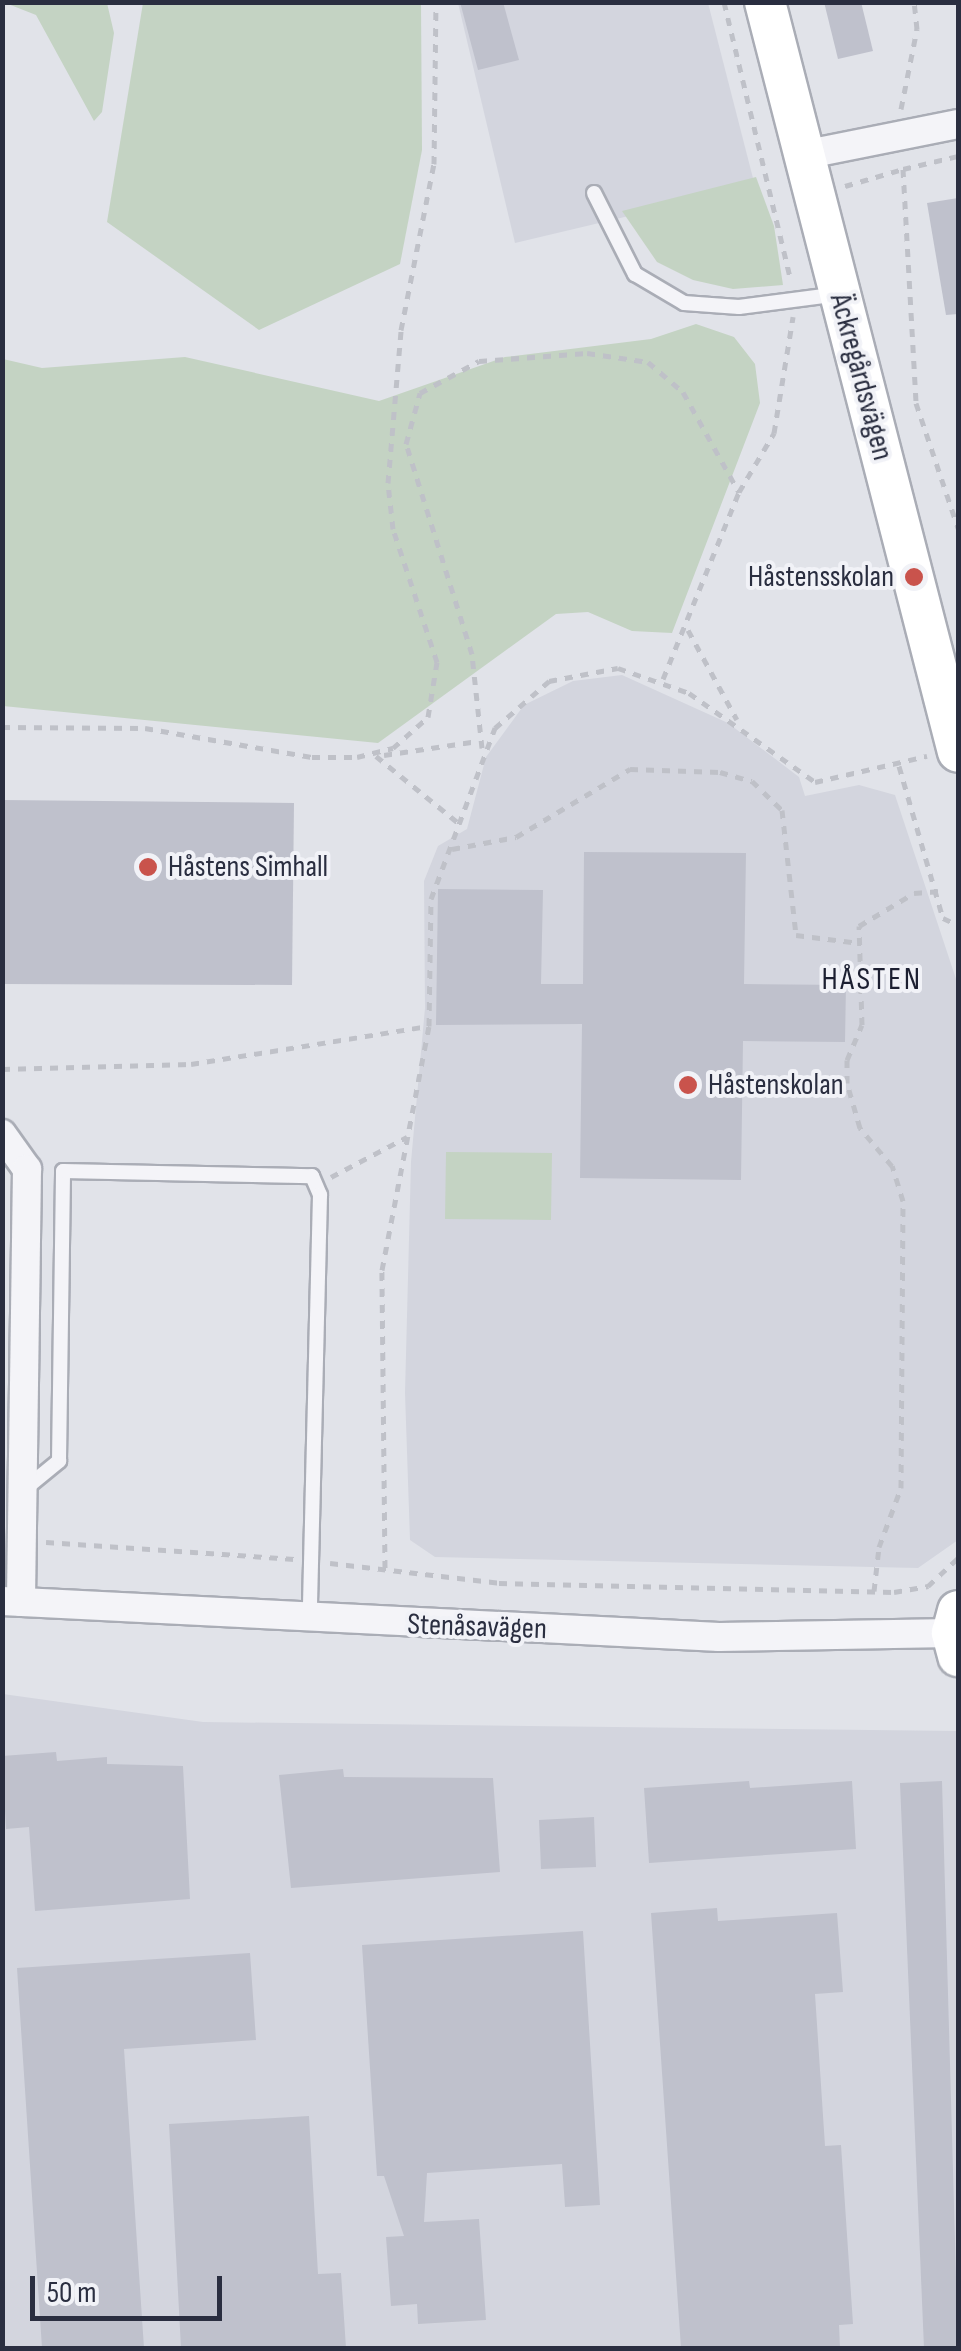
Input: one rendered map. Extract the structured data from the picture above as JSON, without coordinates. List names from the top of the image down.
{
  "streets": {
    "street": ["Äckregårdsvägen", "Stenåsavägen"]
  },
  "districts": ["HÅSTEN"],
  "places": ["Håstensskolan", "Håstens Simhall", "Håstenskolan"],
  "scale_bar": "50 m"
}
